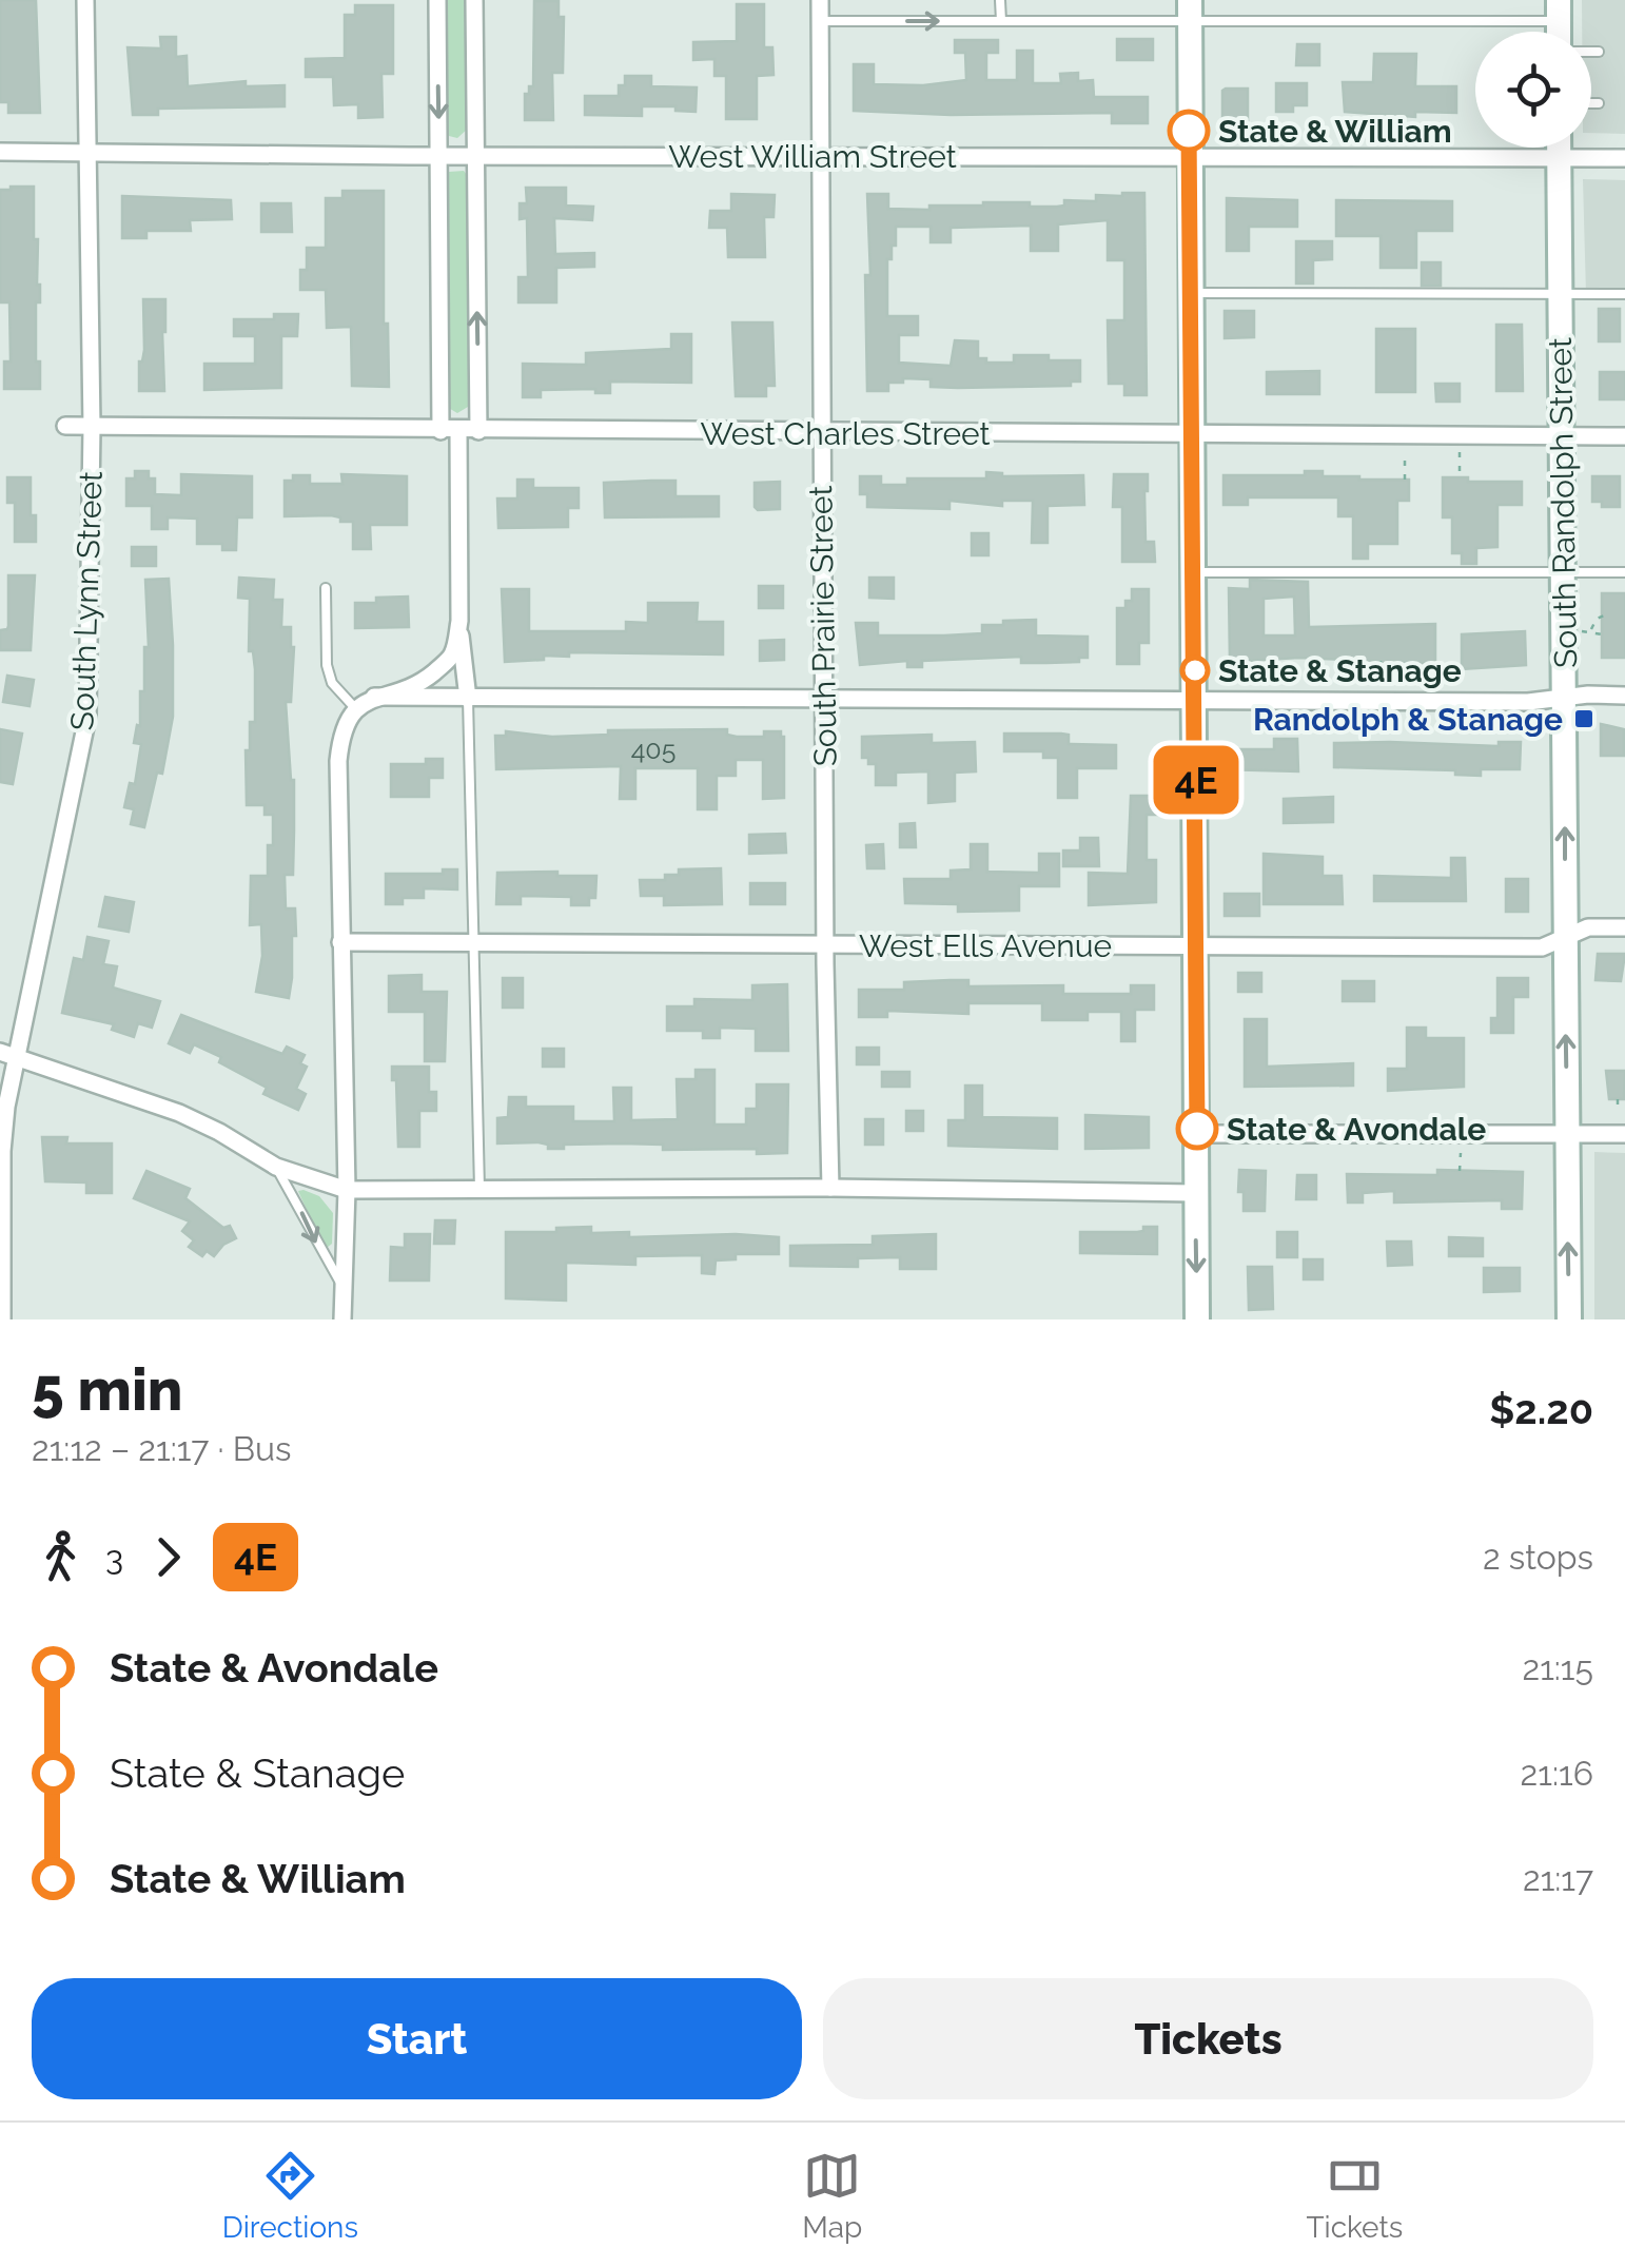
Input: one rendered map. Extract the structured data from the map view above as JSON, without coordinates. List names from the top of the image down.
{
  "streets": {
    "main road": ["South Randolph Street"],
    "street": [
      "West William Street",
      "West Charles Street",
      "South Lynn Street",
      "South Prairie Street",
      "West Ells Avenue"
    ]
  },
  "crossings": [
    ["West William Street", "South Randolph Street"],
    ["West William Street", "South Lynn Street"],
    ["West William Street", "South Prairie Street"],
    ["West Charles Street", "South Randolph Street"],
    ["West Charles Street", "South Lynn Street"],
    ["West Charles Street", "South Prairie Street"],
    ["South Randolph Street", "West Ells Avenue"],
    ["South Prairie Street", "West Ells Avenue"]
  ],
  "one_way": ["South Randolph Street"],
  "places": {
    "other": ["State & William", "State & Stanage", "State & Avondale"],
    "transit": ["Randolph & Stanage"]
  },
  "lines": ["bus line 4E"],
  "house_numbers": ["405"],
  "page": {
    "on_map": "4E",
    "heading": ["5 min", "21:12 – 21:17 · Bus", "$2.20"],
    "legs": ["3", "4E", "2 stops"],
    "list": [
      {
        "name": "State & Avondale",
        "value": "21:15"
      },
      {
        "name": "State & Stanage",
        "value": "21:16"
      },
      {
        "name": "State & William",
        "value": "21:17"
      }
    ],
    "buttons": ["Start", "Tickets"],
    "tabs": ["Directions", "Map", "Tickets"]
  }
}
